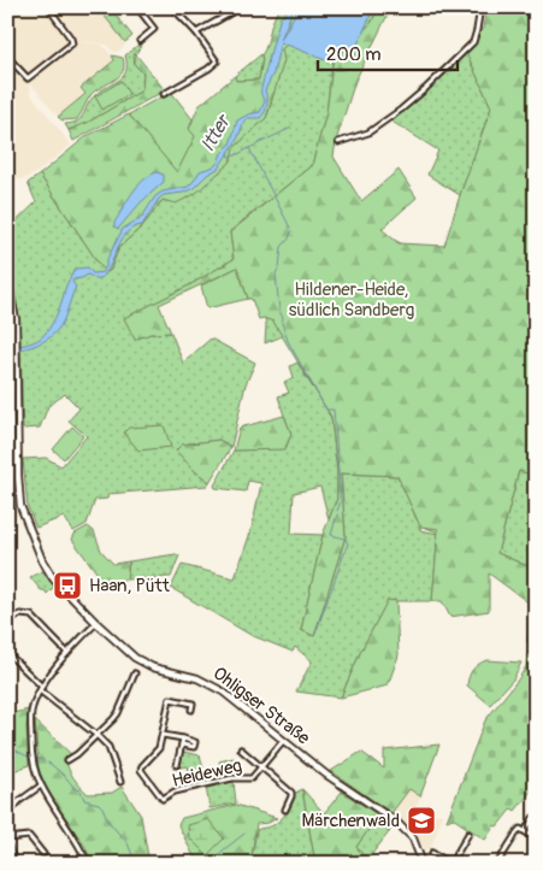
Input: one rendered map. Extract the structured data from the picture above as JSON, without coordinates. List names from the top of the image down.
{
  "streets": {
    "main road": ["Ohligser Straße"],
    "street": ["Heideweg"]
  },
  "crossings": [
    ["Ohligser Straße", "Heideweg"]
  ],
  "water": ["Itter"],
  "parks": ["Hildener-Heide, südlich Sandberg"],
  "places": {
    "bus stop": ["Haan, Pütt"],
    "school or university": ["Märchenwald"]
  },
  "scale_bar": "200 m"
}
